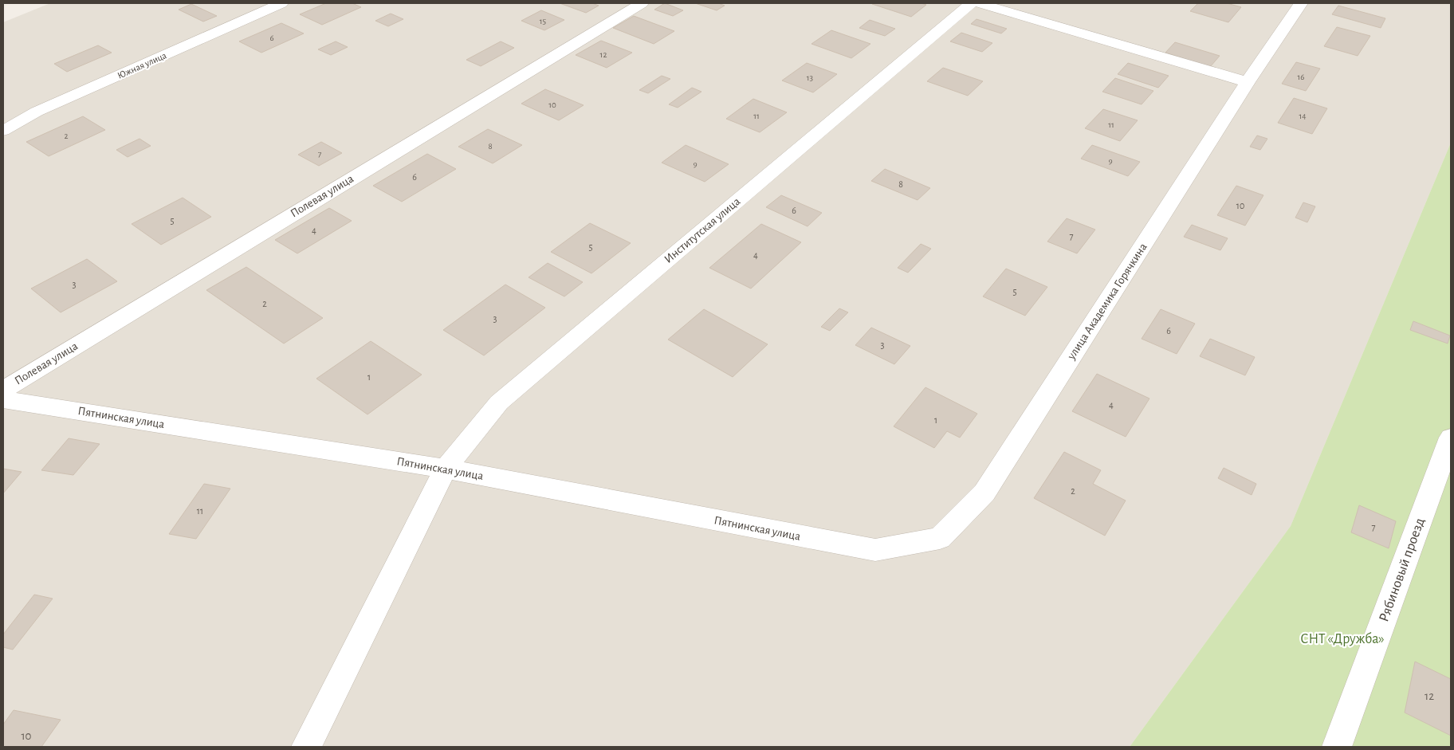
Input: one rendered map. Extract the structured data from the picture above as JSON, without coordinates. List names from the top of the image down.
{
  "streets": {
    "lane": [
      "Южная улица",
      "Полевая улица",
      "Институтская улица",
      "улица Академика Горячкина",
      "Пятнинская улица",
      "Рябиновый проезд"
    ]
  },
  "crossings": [
    ["Институтская улица", "Пятнинская улица"],
    ["улица Академика Горячкина", "Пятнинская улица"]
  ],
  "parks": ["СНТ «Дружба»"],
  "house_numbers": [
    "15",
    "6",
    "12",
    "16",
    "13",
    "10",
    "11",
    "14",
    "11",
    "2",
    "8",
    "7",
    "9",
    "9",
    "6",
    "8",
    "10",
    "6",
    "5",
    "4",
    "7",
    "5",
    "4",
    "3",
    "5",
    "2",
    "3",
    "6",
    "3",
    "1",
    "4",
    "1",
    "2",
    "11",
    "7",
    "12",
    "10"
  ]
}
